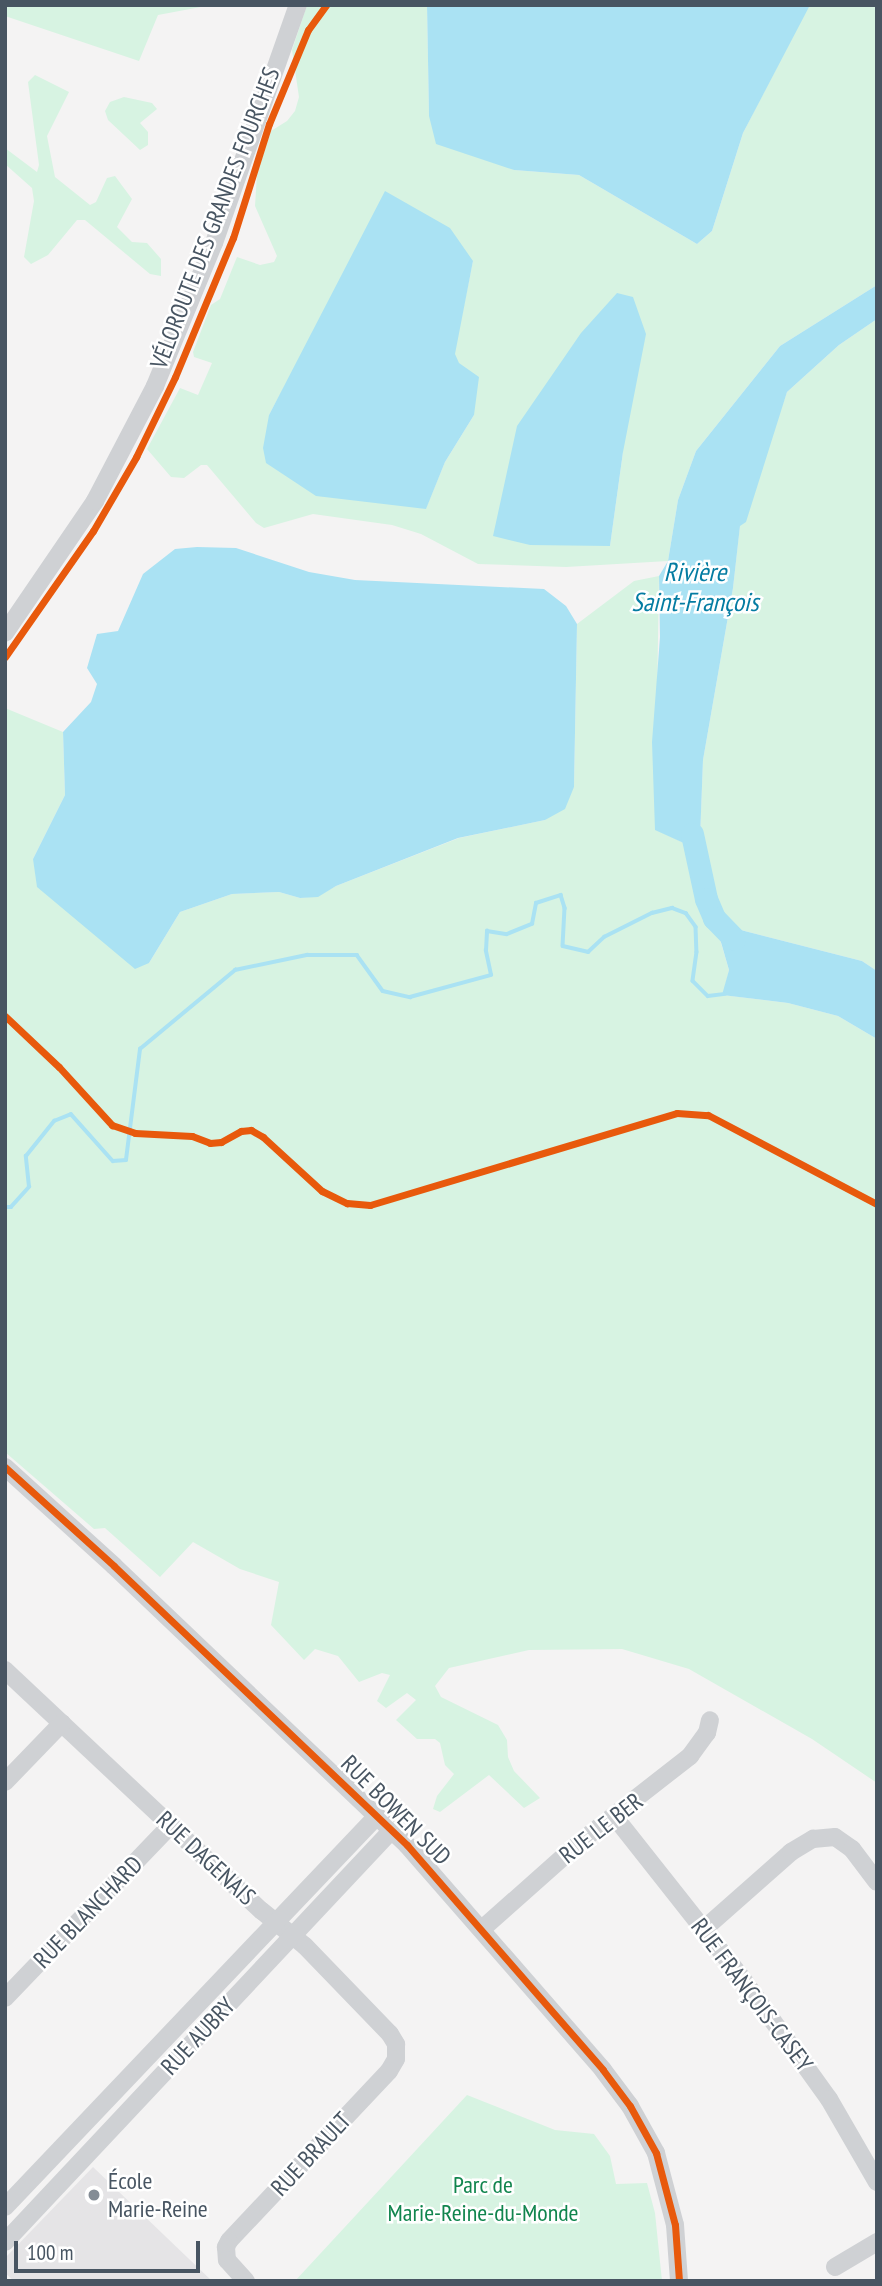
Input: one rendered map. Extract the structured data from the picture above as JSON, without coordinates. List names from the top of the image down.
{
  "streets": {
    "street": [
      "RUE BOWEN SUD",
      "RUE LE BER",
      "RUE DAGENAIS",
      "RUE BLANCHARD",
      "RUE FRANÇOIS-CASEY",
      "RUE AUBRY",
      "RUE BRAULT"
    ],
    "cycle path": ["VÉLOROUTE DES GRANDES FOURCHES"]
  },
  "crossings": [
    ["RUE BOWEN SUD", "RUE LE BER"],
    ["RUE BOWEN SUD", "RUE AUBRY"],
    ["RUE LE BER", "RUE FRANÇOIS-CASEY"],
    ["RUE DAGENAIS", "RUE BLANCHARD"],
    ["RUE DAGENAIS", "RUE AUBRY"],
    ["RUE DAGENAIS", "RUE BRAULT"]
  ],
  "water": ["Rivière Saint-François"],
  "parks": ["Parc de Marie-Reine-du-Monde"],
  "places": ["École Marie-Reine"],
  "scale_bar": "100 m"
}
